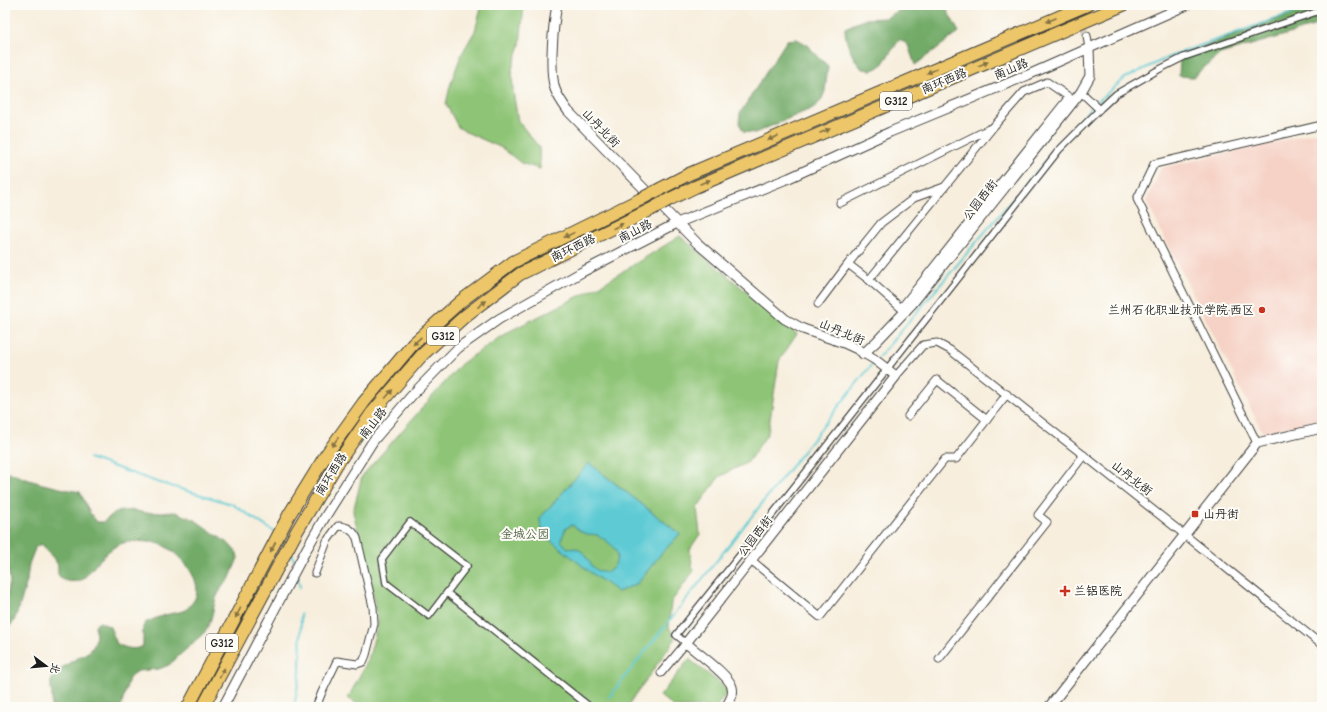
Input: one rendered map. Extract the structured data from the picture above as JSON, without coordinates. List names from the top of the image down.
{
  "streets": {
    "highway": ["南环西路", "G312"],
    "street": ["南山路", "山丹北街", "公园西街"]
  },
  "crossings": [
    ["南山路", "山丹北街"],
    ["南山路", "公园西街"],
    ["山丹北街", "公园西街"]
  ],
  "parks": ["金城公园"],
  "places": {
    "other": ["兰州石化职业技术学院·西区"],
    "transit": ["山丹街"],
    "health": ["兰铝医院"]
  },
  "north": "right"
}
